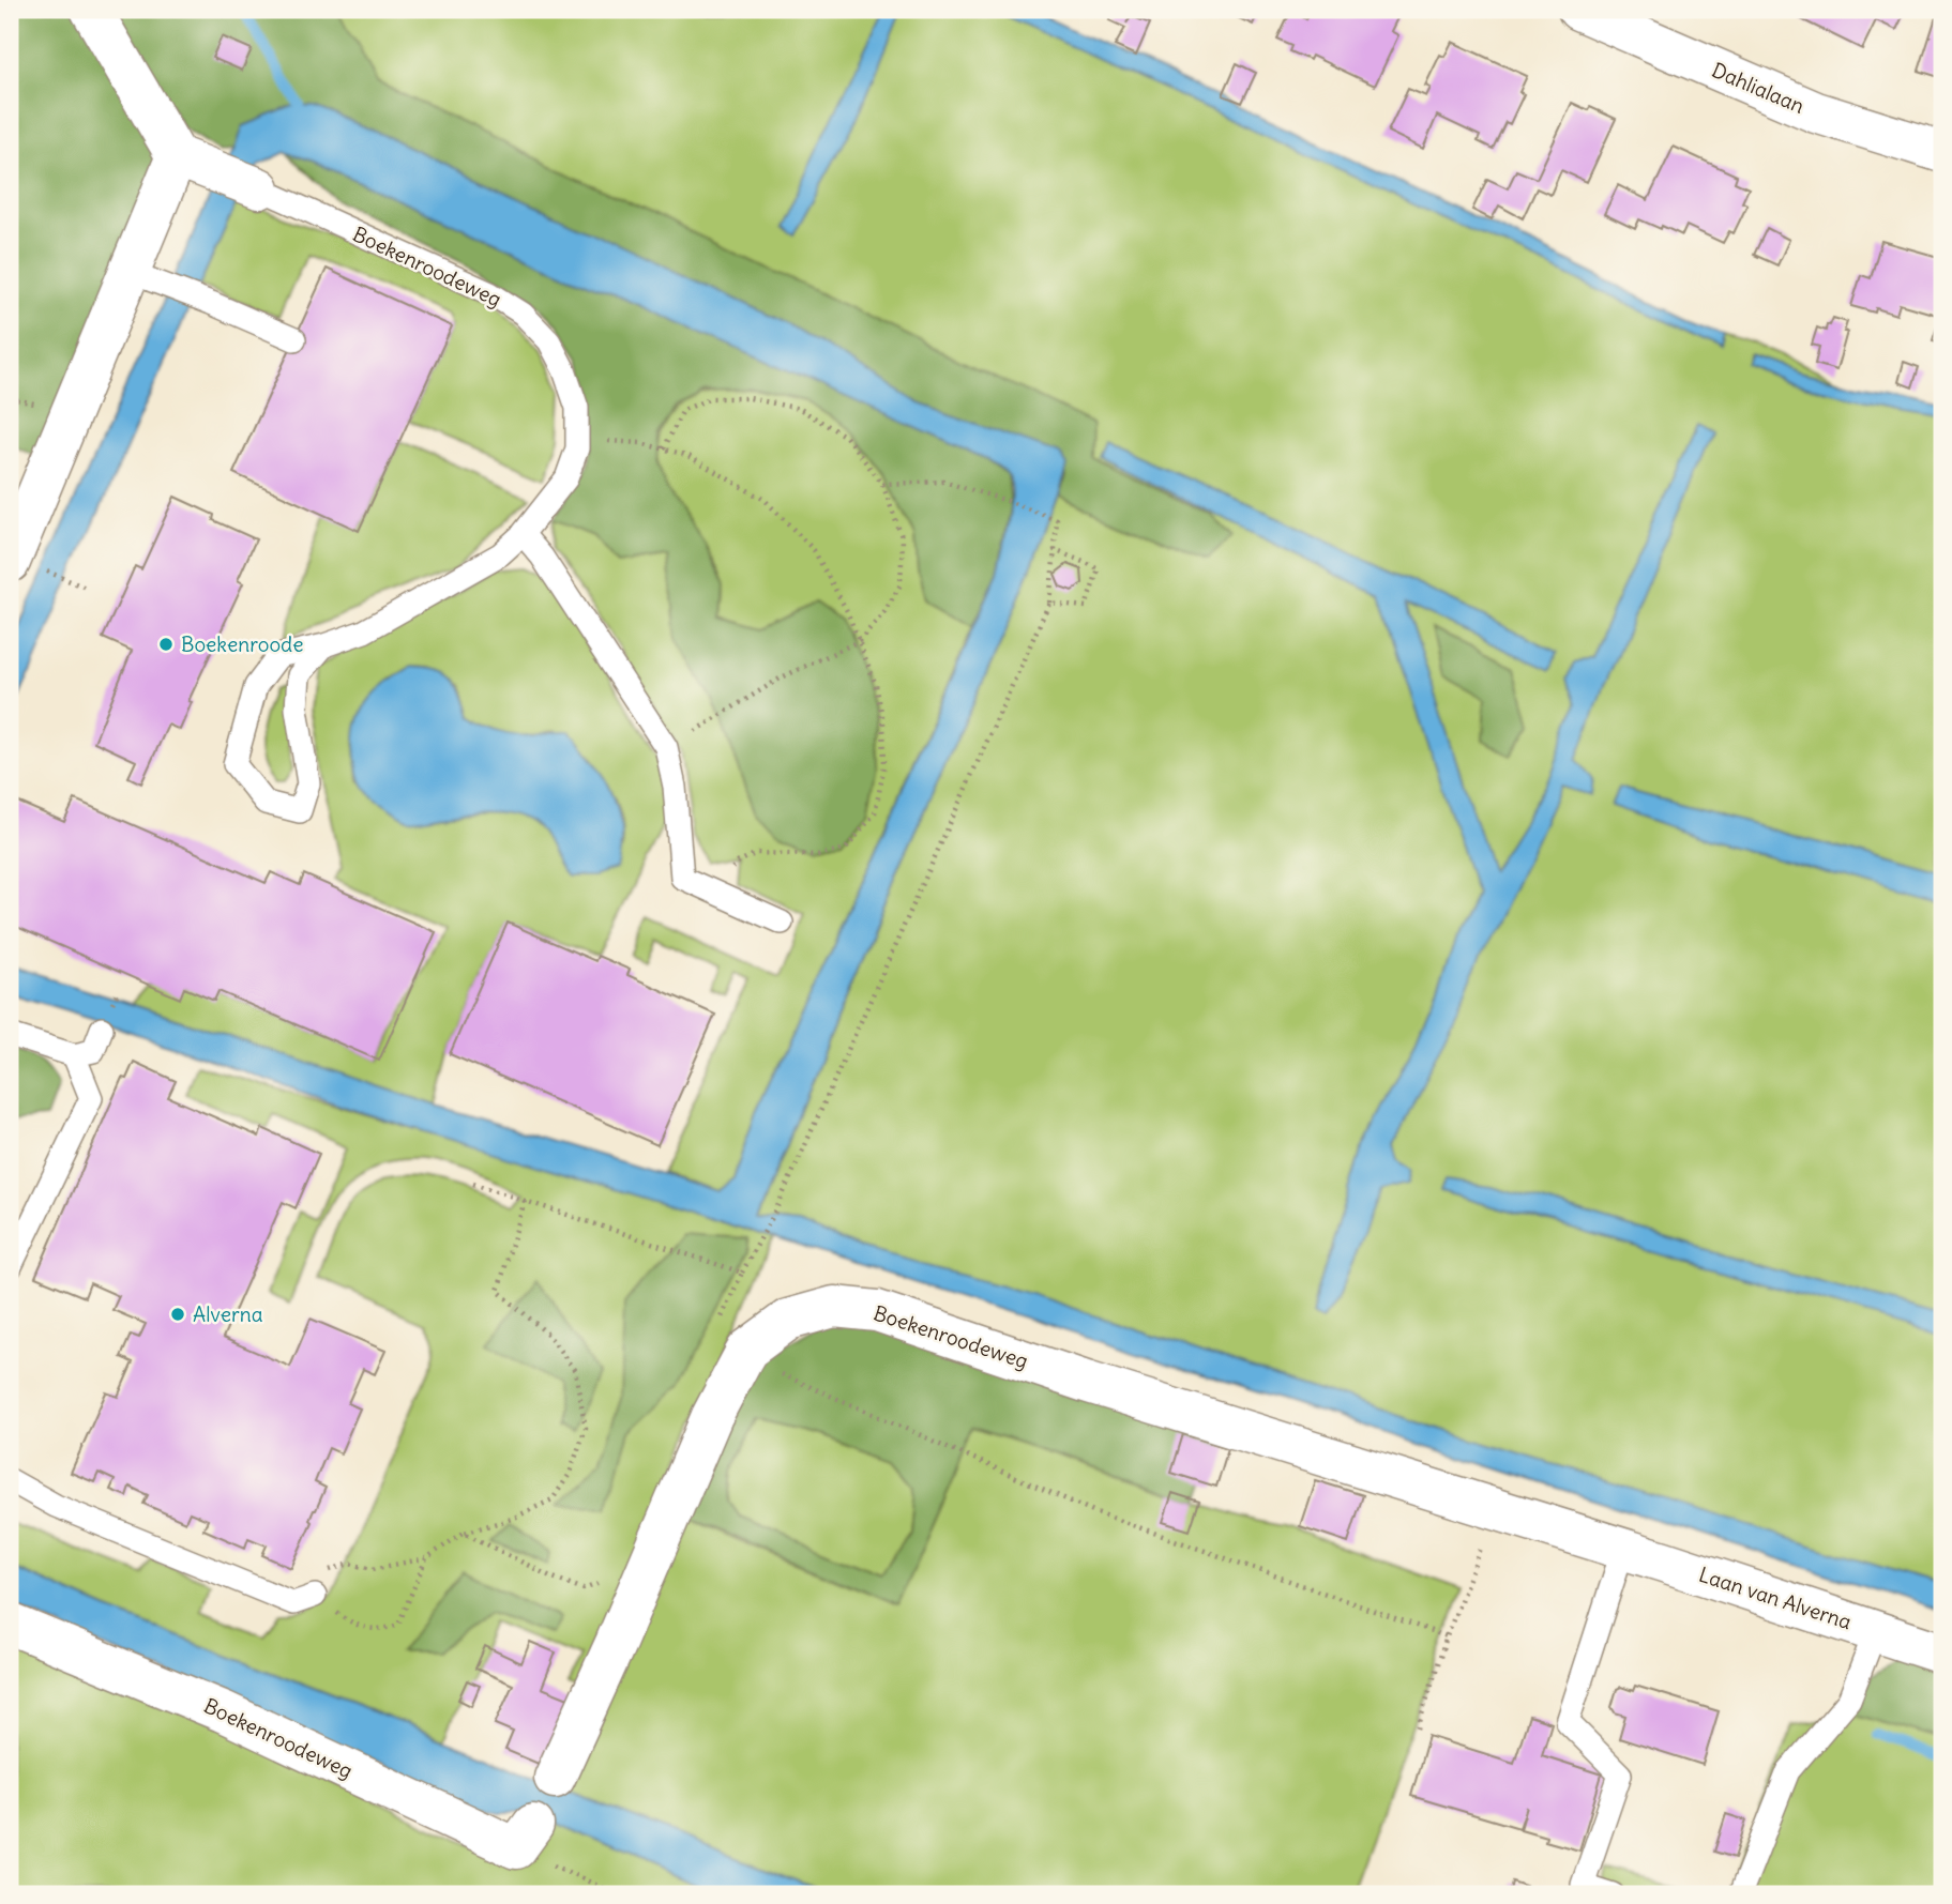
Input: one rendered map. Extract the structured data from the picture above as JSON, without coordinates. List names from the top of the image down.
{
  "streets": {
    "street": ["Dahlialaan", "Boekenroodeweg", "Laan van Alverna"]
  },
  "crossings": [
    ["Boekenroodeweg", "Laan van Alverna"]
  ],
  "places": ["Boekenroode", "Alverna"]
}
